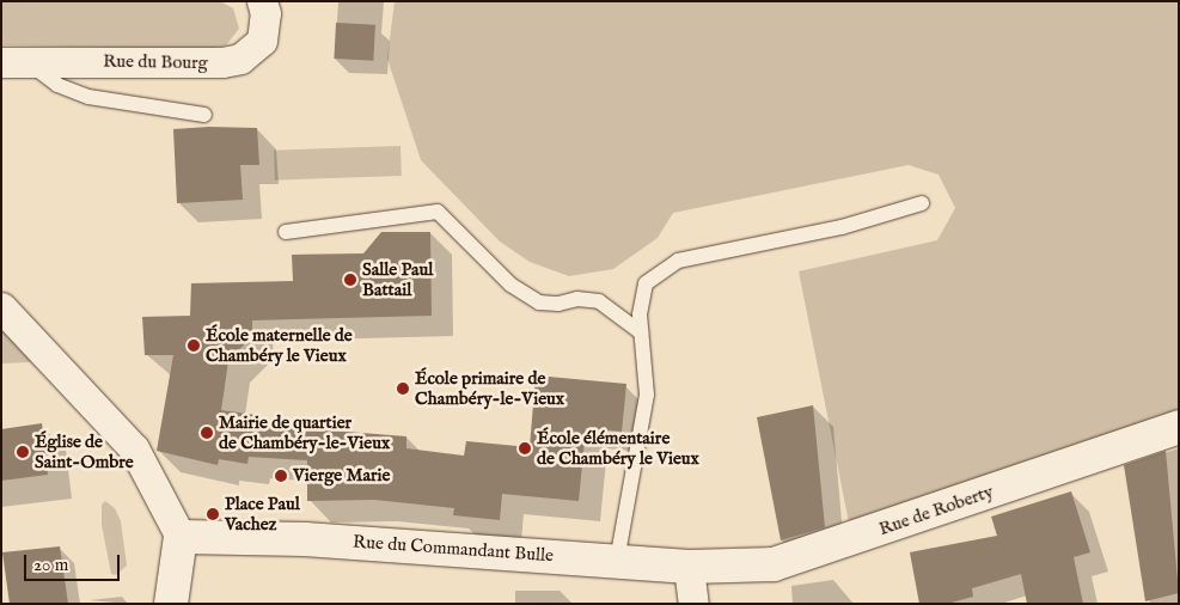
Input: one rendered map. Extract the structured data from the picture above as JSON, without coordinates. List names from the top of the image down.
{
  "streets": {
    "street": ["Rue du Bourg", "Rue de Roberty", "Rue du Commandant Bulle"]
  },
  "crossings": [
    ["Rue de Roberty", "Rue du Commandant Bulle"]
  ],
  "places": [
    "Salle Paul Battail",
    "École maternelle de Chambéry le Vieux",
    "École primaire de Chambéry-le-Vieux",
    "Mairie de quartier de Chambéry-le-Vieux",
    "École élémentaire de Chambéry le Vieux",
    "Église de Saint-Ombre",
    "Vierge Marie",
    "Place Paul Vachez"
  ],
  "scale_bar": "20 m"
}
